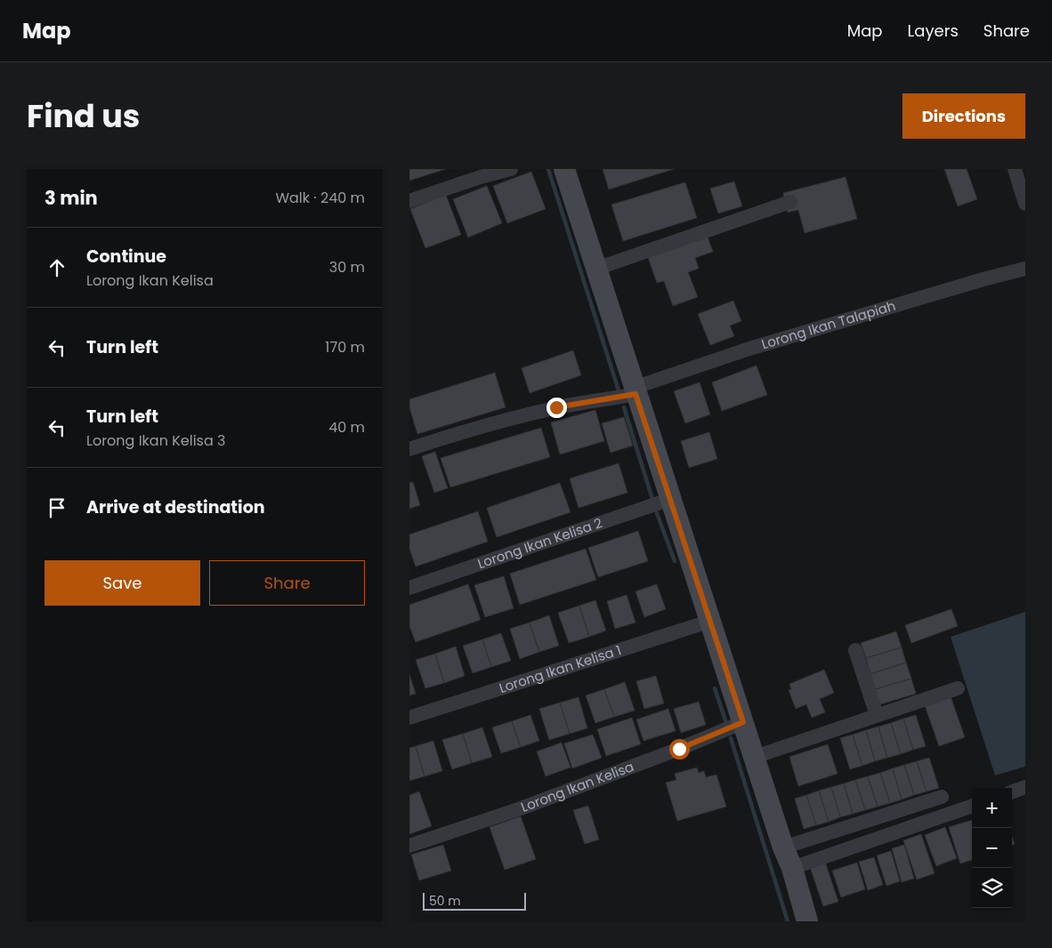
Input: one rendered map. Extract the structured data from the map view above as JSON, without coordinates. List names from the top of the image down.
{
  "streets": {
    "street": [
      "Lorong Ikan Talapiah",
      "Lorong Ikan Kelisa 2",
      "Lorong Ikan Kelisa 1",
      "Lorong Ikan Kelisa"
    ]
  },
  "scale_bar": "50 m",
  "page": {
    "header": "Map",
    "nav": ["Map", "Layers", "Share"],
    "title": "Find us",
    "buttons": [
      "Directions",
      ["Save", "Share"]
    ],
    "heading": ["3 min", "Walk · 240 m"],
    "list": [
      ["Continue", "Lorong Ikan Kelisa", "30 m"],
      ["Turn left", "170 m"],
      ["Turn left", "Lorong Ikan Kelisa 3", "40 m"],
      "Arrive at destination"
    ],
    "map_buttons": ["+", "−"],
    "scale": "50 m"
  }
}
